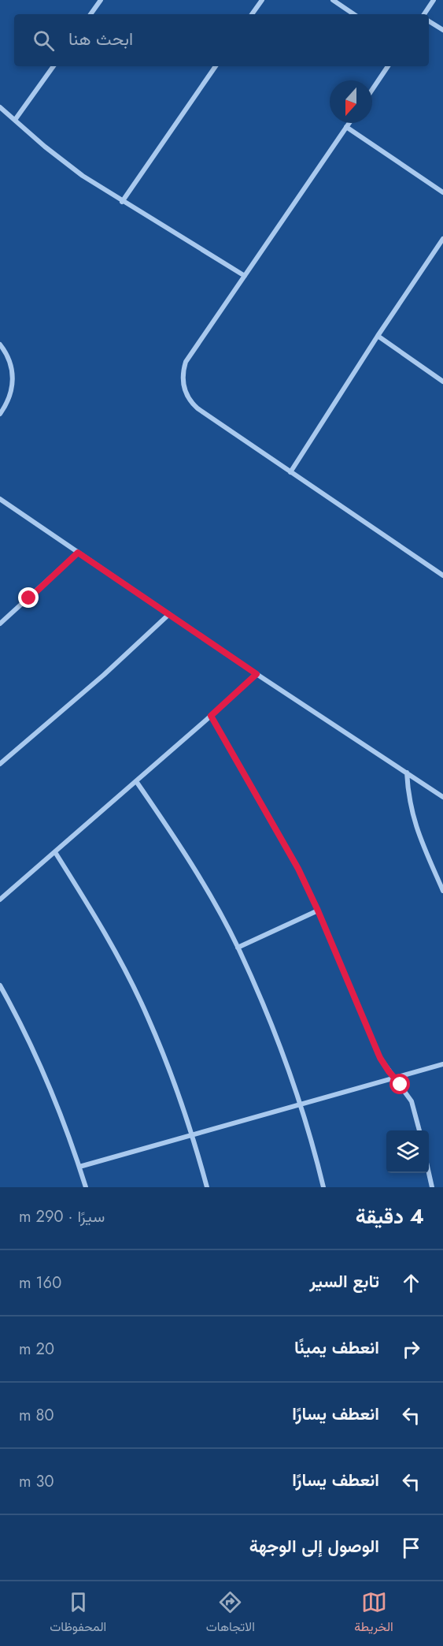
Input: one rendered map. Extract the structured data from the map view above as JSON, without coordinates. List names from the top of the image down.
{
  "north": "bottom",
  "page": {
    "search": "ابحث هنا",
    "heading": ["4 دقيقة", "سيرًا · 290 m"],
    "list": [
      ["تابع السير", "160 m"],
      ["انعطف يمينًا", "20 m"],
      ["انعطف يسارًا", "80 m"],
      ["انعطف يسارًا", "30 m"],
      "الوصول إلى الوجهة"
    ],
    "nav": ["الخريطة", "الاتجاهات", "المحفوظات"]
  }
}
